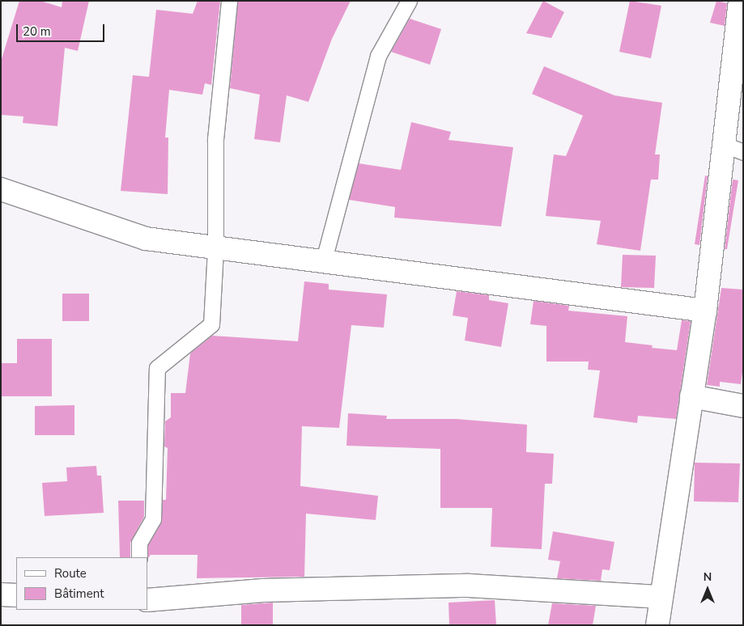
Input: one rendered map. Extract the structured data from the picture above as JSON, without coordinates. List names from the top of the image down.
{
  "legend": ["Route", "Bâtiment"],
  "scale_bar": "20 m",
  "north": "top"
}
